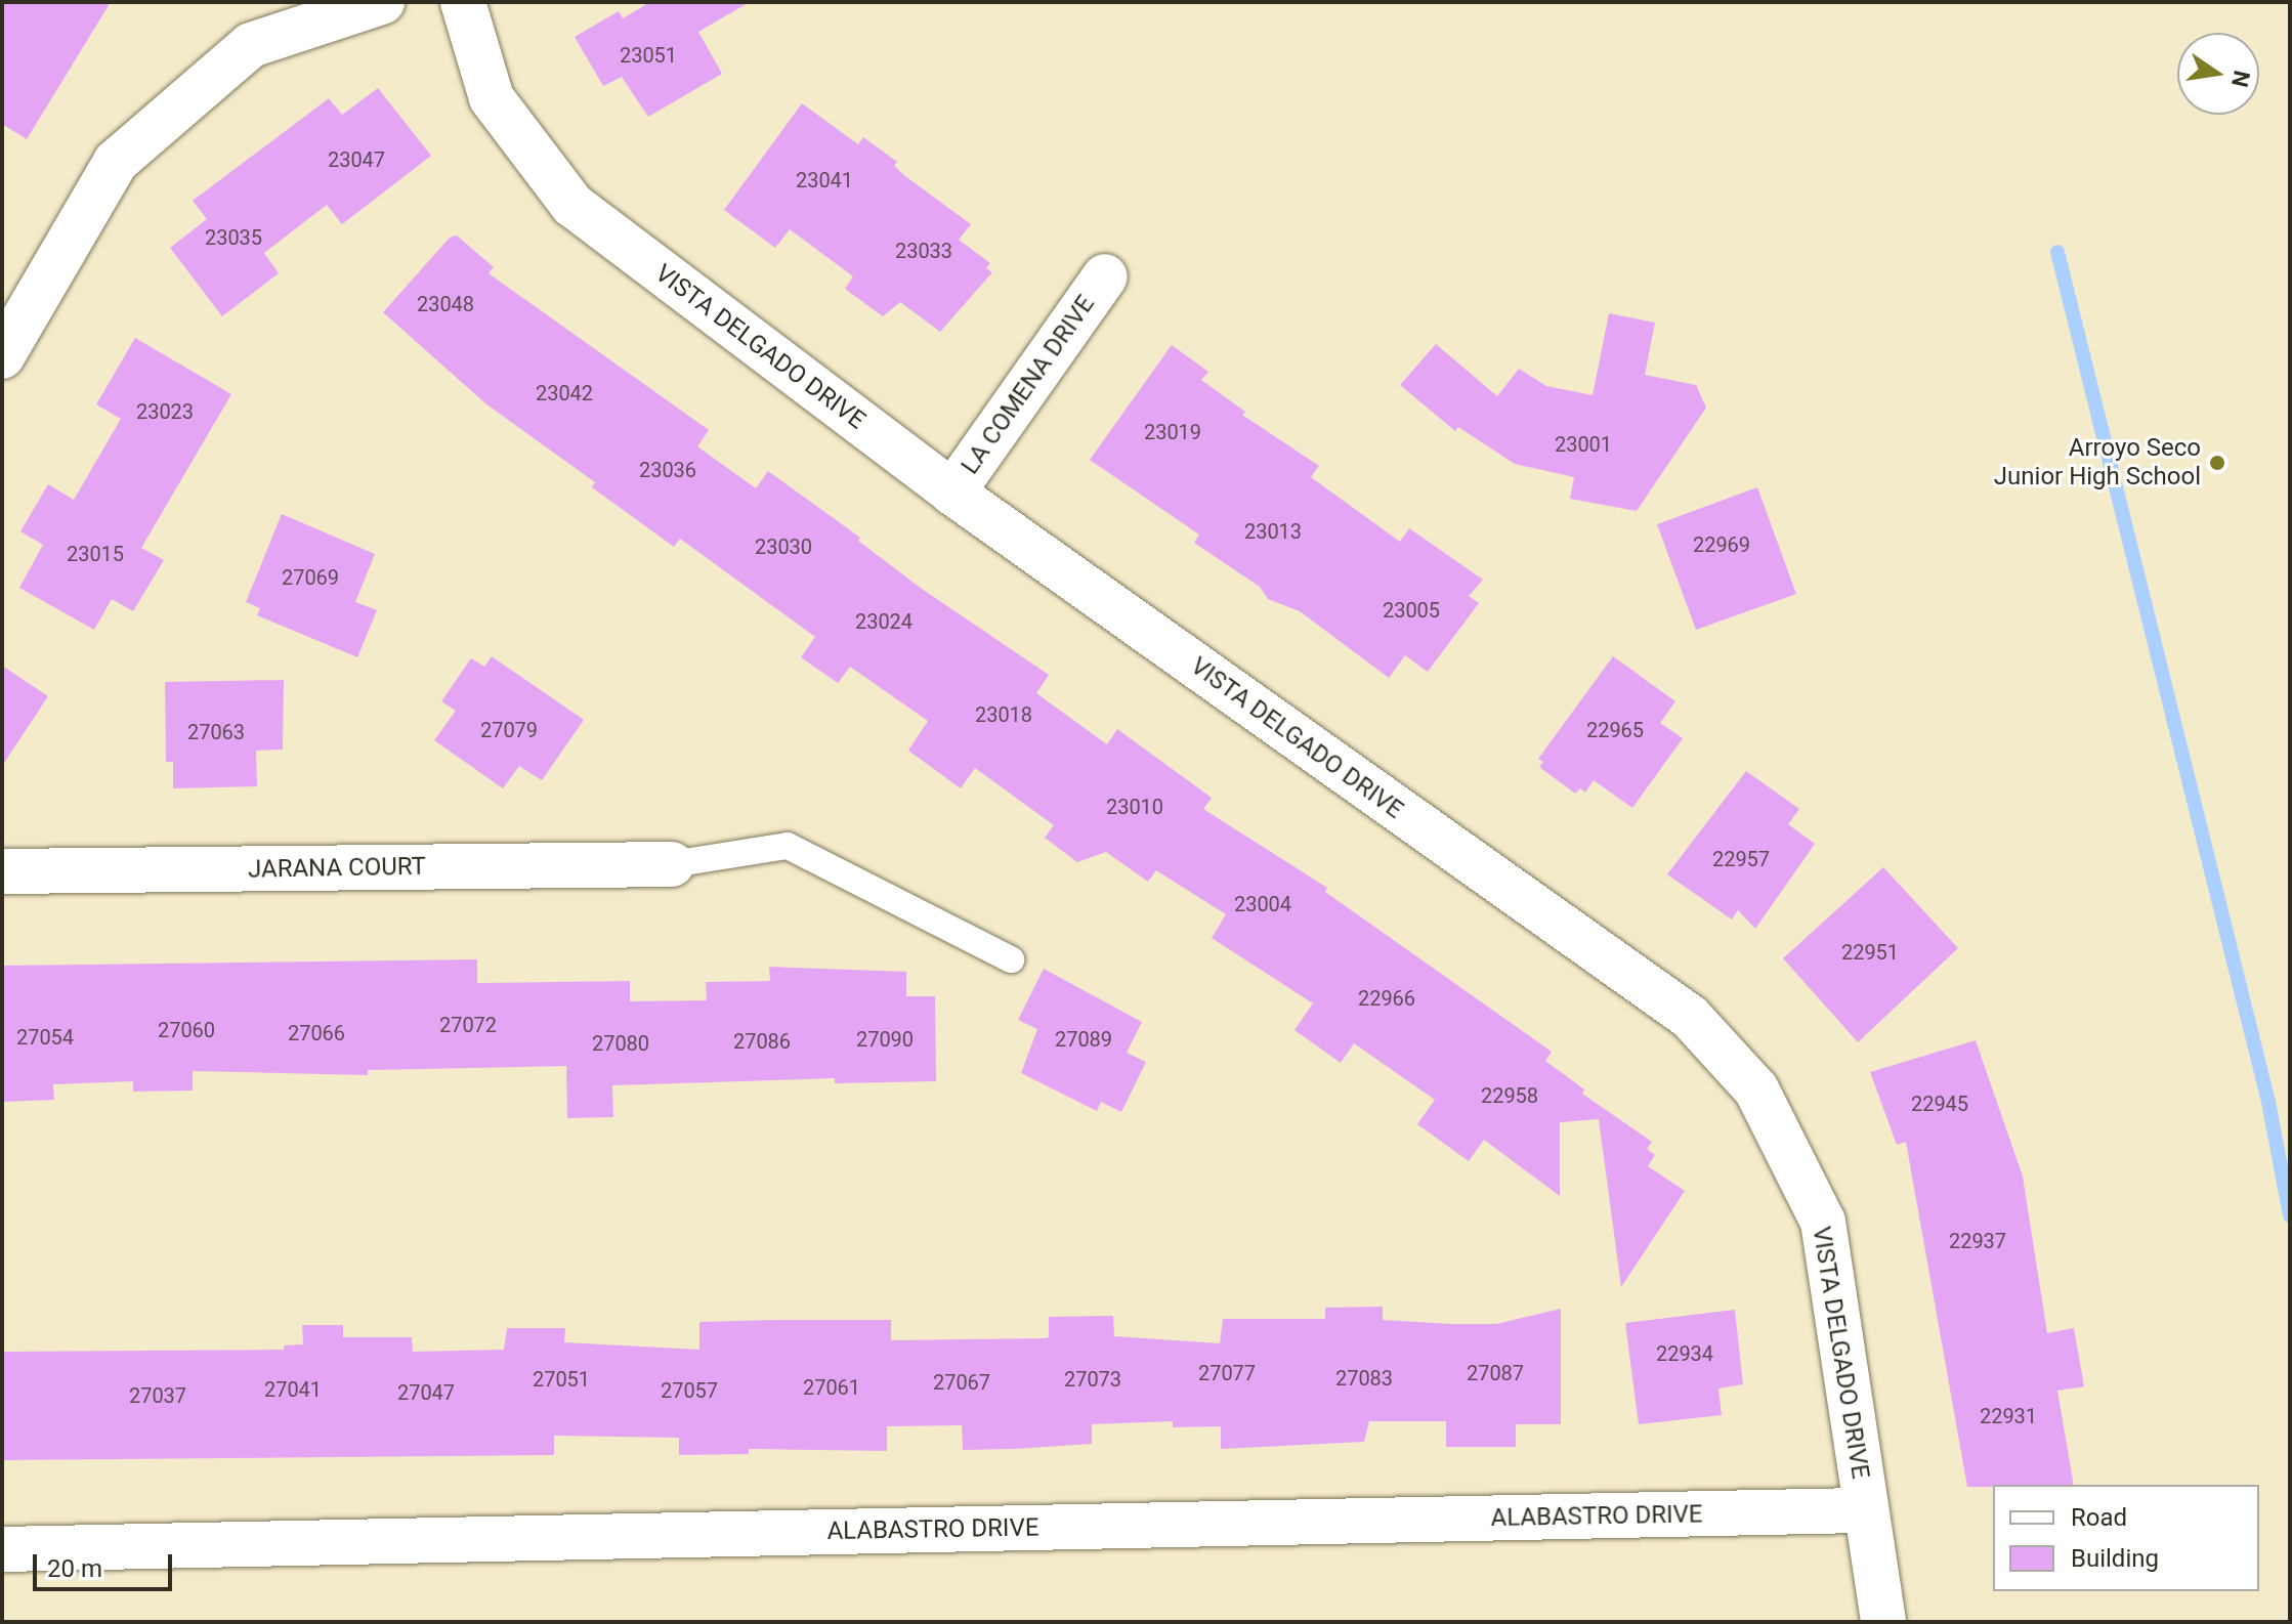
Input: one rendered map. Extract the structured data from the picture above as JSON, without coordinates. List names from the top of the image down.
{
  "streets": {
    "street": [
      "VISTA DELGADO DRIVE",
      "LA COMENA DRIVE",
      "JARANA COURT",
      "ALABASTRO DRIVE"
    ]
  },
  "crossings": [
    ["VISTA DELGADO DRIVE", "LA COMENA DRIVE"],
    ["VISTA DELGADO DRIVE", "ALABASTRO DRIVE"]
  ],
  "places": ["Arroyo Seco Junior High School"],
  "house_numbers": [
    "23051",
    "23047",
    "23041",
    "23035",
    "23033",
    "23048",
    "23042",
    "23023",
    "23019",
    "23001",
    "23036",
    "23013",
    "22969",
    "23030",
    "23015",
    "27069",
    "23005",
    "23024",
    "23018",
    "27079",
    "22965",
    "27063",
    "23010",
    "22957",
    "23004",
    "22951",
    "22966",
    "27072",
    "27060",
    "27066",
    "27054",
    "27090",
    "27089",
    "27086",
    "27080",
    "22958",
    "22945",
    "22937",
    "22934",
    "27077",
    "27087",
    "27083",
    "27051",
    "27073",
    "27067",
    "27061",
    "27041",
    "27057",
    "27047",
    "27037",
    "22931"
  ],
  "legend": ["Road", "Building"],
  "scale_bar": "20 m",
  "north": "right"
}
